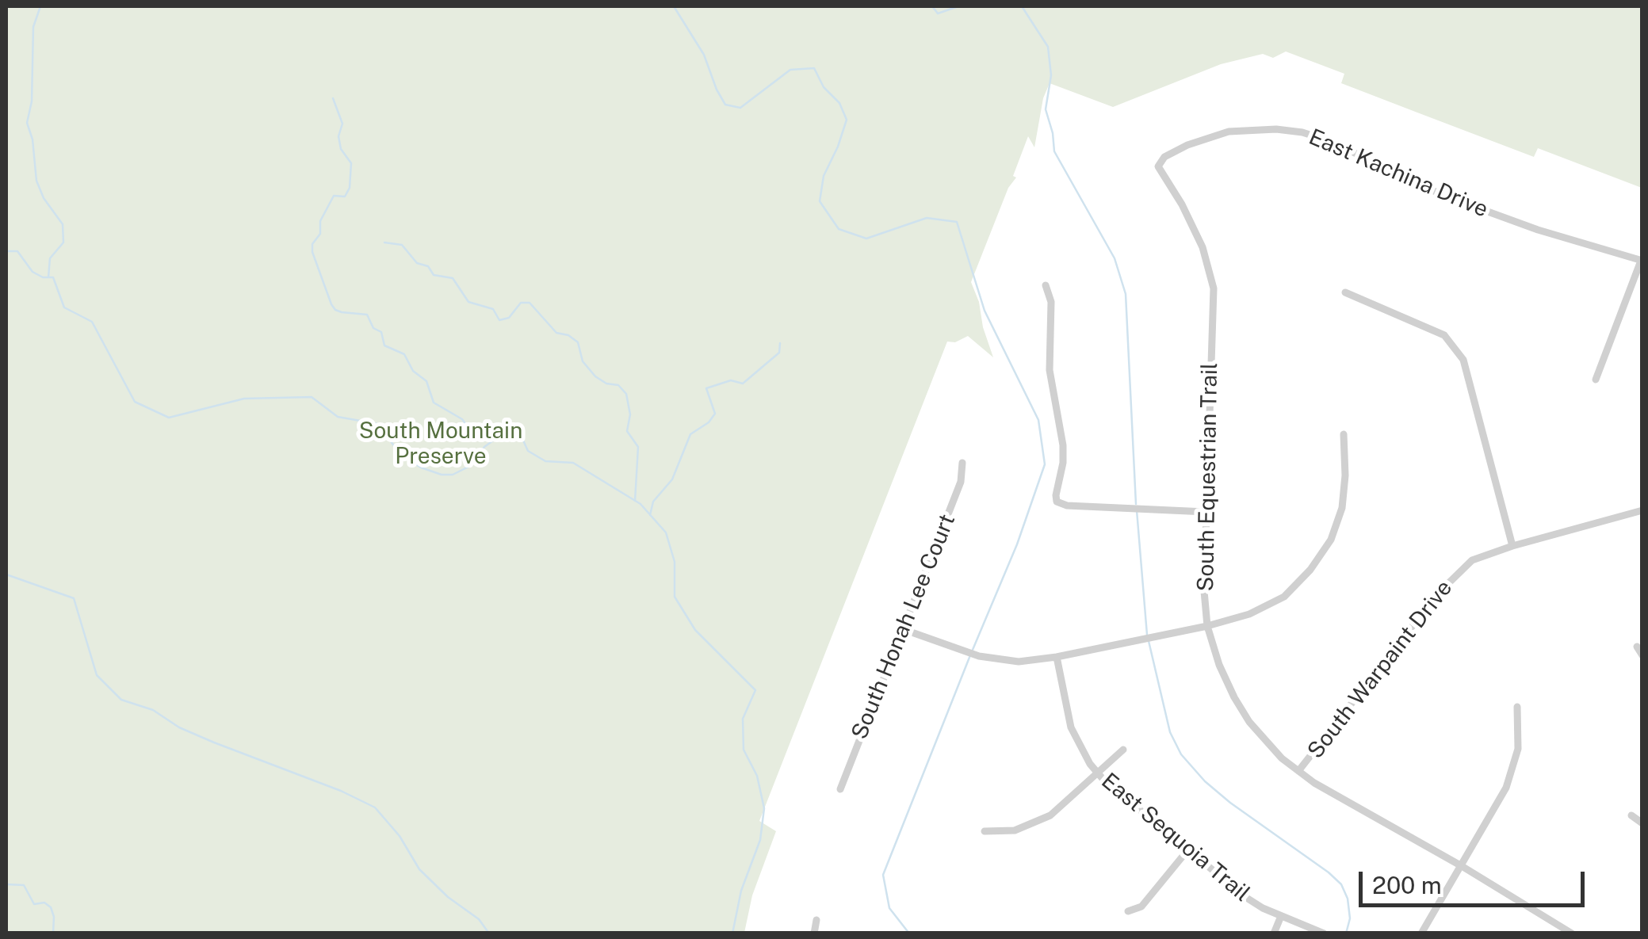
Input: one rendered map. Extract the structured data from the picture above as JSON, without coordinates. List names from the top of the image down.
{
  "streets": {
    "street": [
      "East Kachina Drive",
      "South Equestrian Trail",
      "South Honah Lee Court",
      "South Warpaint Drive",
      "East Sequoia Trail"
    ]
  },
  "crossings": [
    ["East Kachina Drive", "South Equestrian Trail"],
    ["South Equestrian Trail", "South Warpaint Drive"]
  ],
  "parks": ["South Mountain Preserve"],
  "scale_bar": "200 m"
}
